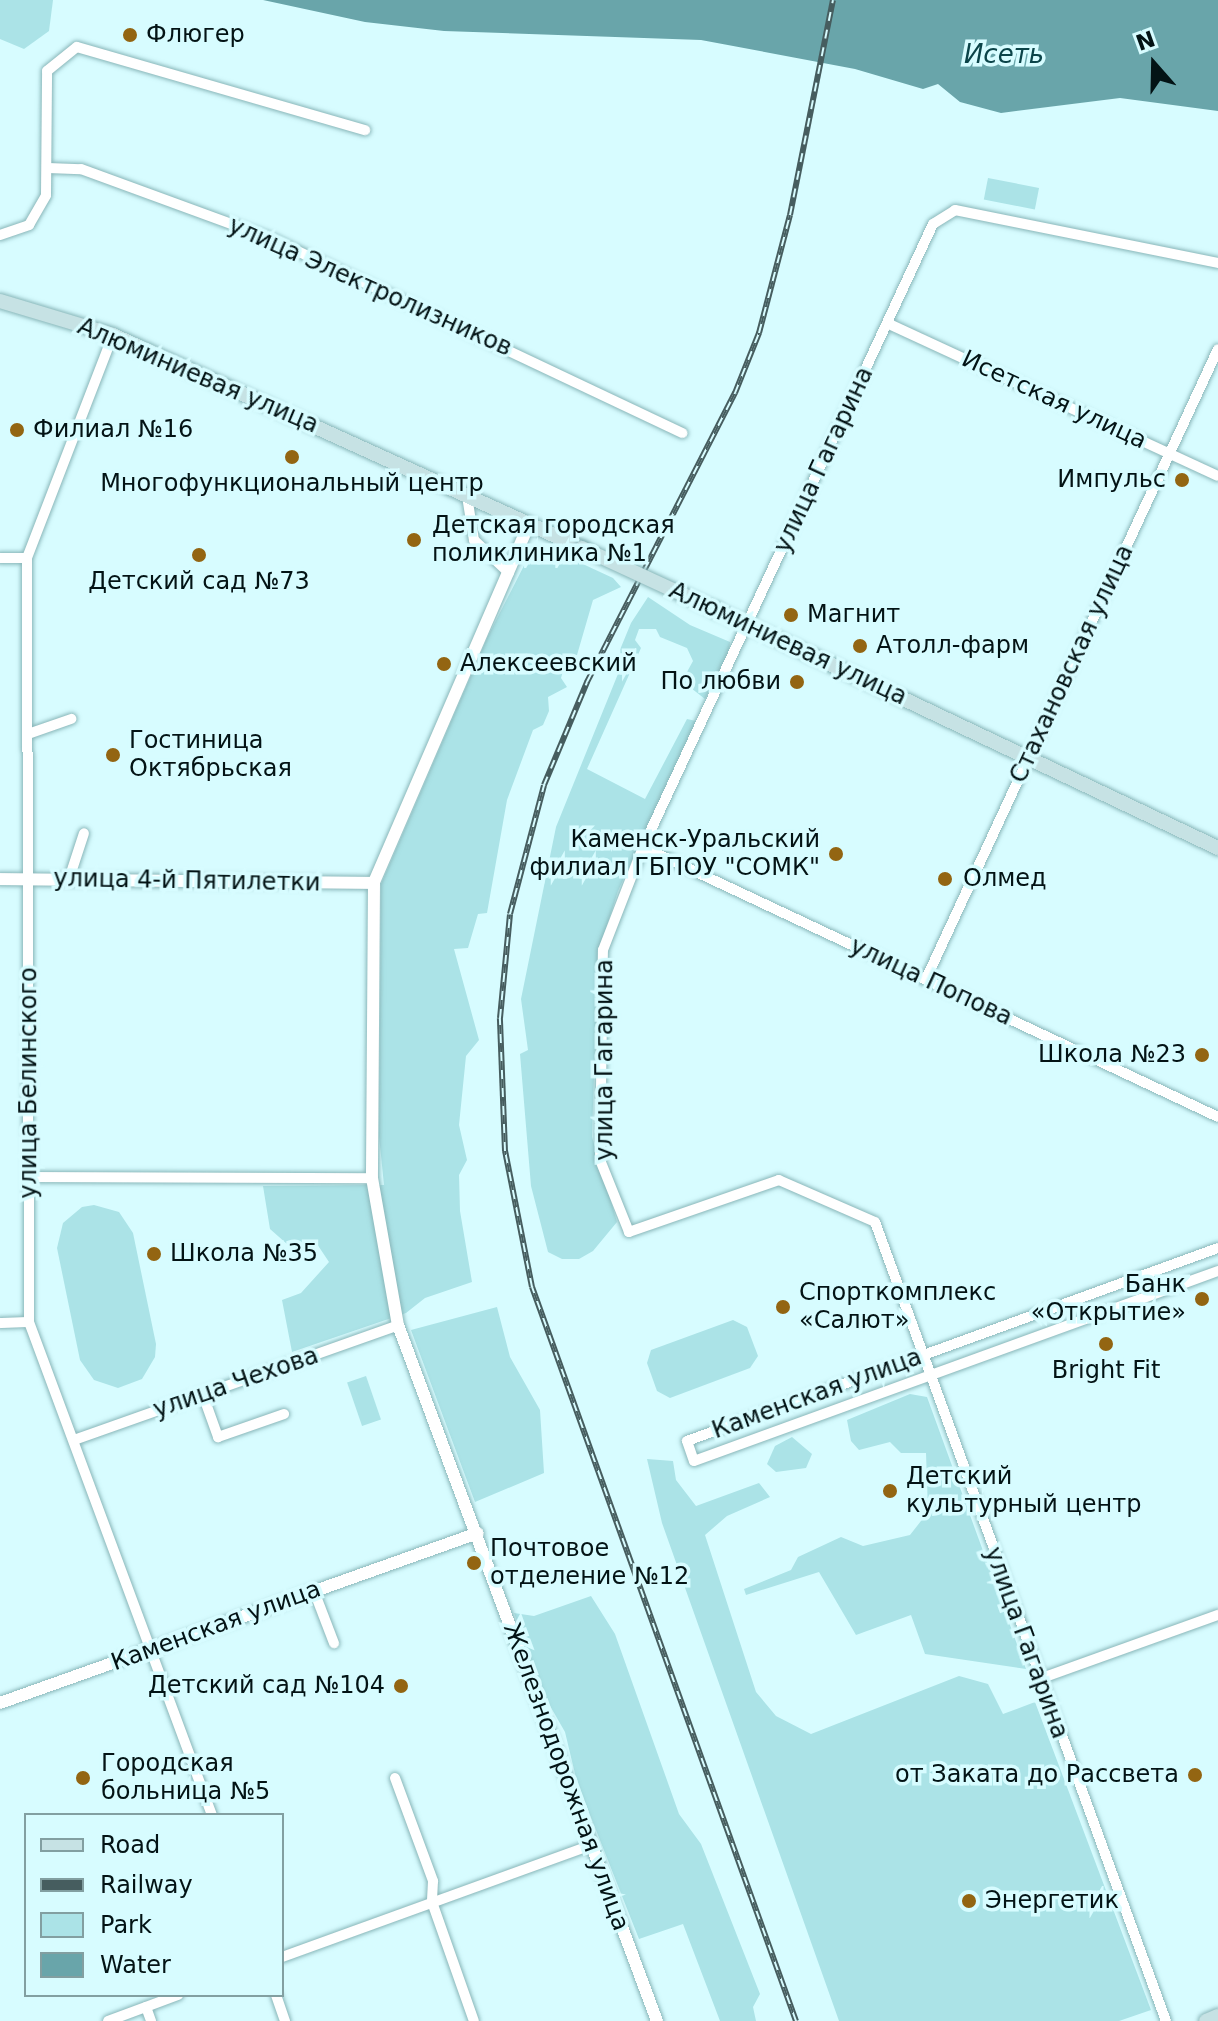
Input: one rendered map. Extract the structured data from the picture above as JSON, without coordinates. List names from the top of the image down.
{
  "streets": {
    "main road": ["Алюминиевая улица"],
    "street": [
      "улица Электролизников",
      "Исетская улица",
      "улица Гагарина",
      "Стахановская улица",
      "улица 4-й Пятилетки",
      "улица Попова",
      "улица Белинского",
      "улица Чехова",
      "Каменская улица",
      "Железнодорожная улица"
    ]
  },
  "crossings": [
    ["Алюминиевая улица", "улица Гагарина"],
    ["Алюминиевая улица", "Стахановская улица"],
    ["Алюминиевая улица", "улица Белинского"],
    ["Алюминиевая улица", "Железнодорожная улица"],
    ["Исетская улица", "улица Гагарина"],
    ["Исетская улица", "Стахановская улица"],
    ["улица Гагарина", "улица Попова"],
    ["улица Гагарина", "Каменская улица"],
    ["Стахановская улица", "улица Попова"],
    ["улица 4-й Пятилетки", "улица Белинского"],
    ["улица 4-й Пятилетки", "Железнодорожная улица"],
    ["улица Белинского", "улица Чехова"],
    ["улица Белинского", "Каменская улица"],
    ["улица Чехова", "Железнодорожная улица"],
    ["Каменская улица", "Железнодорожная улица"]
  ],
  "water": ["Исеть"],
  "places": [
    "Флюгер",
    "Филиал №16",
    "Многофункциональный центр",
    "Импульс",
    "Детская городская поликлиника №1",
    "Детский сад №73",
    "Магнит",
    "Атолл-фарм",
    "Алексеевский",
    "По любви",
    "Гостиница Октябрьская",
    "Каменск-Уральский филиал ГБПОУ \"СОМК\"",
    "Олмед",
    "Школа №23",
    "Школа №35",
    "Банк «Открытие»",
    "Спорткомплекс «Салют»",
    "Bright Fit",
    "Детский культурный центр",
    "Почтовое отделение №12",
    "Детский сад №104",
    "от Заката до Рассвета",
    "Городская больница №5",
    "Энергетик"
  ],
  "legend": [
    "Road",
    "Railway",
    "Park",
    "Water"
  ],
  "north": "top"
}
